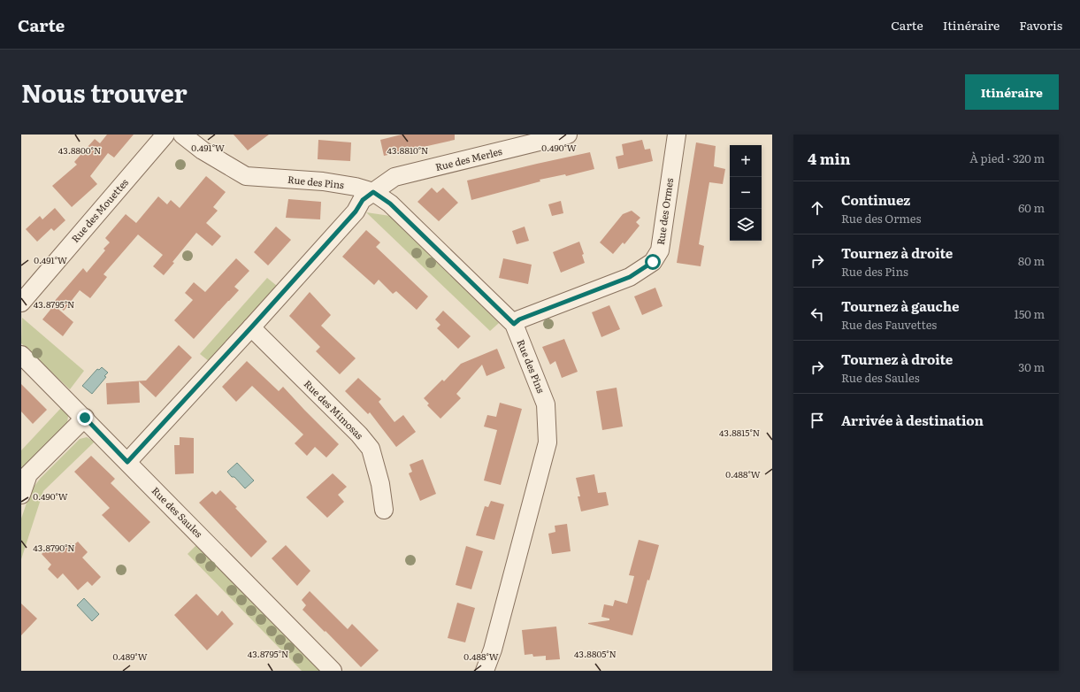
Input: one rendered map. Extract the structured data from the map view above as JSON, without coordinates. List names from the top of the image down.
{
  "streets": {
    "street": [
      "Rue des Merles",
      "Rue des Pins",
      "Rue des Mouettes",
      "Rue des Ormes",
      "Rue des Mimosas",
      "Rue des Saules"
    ]
  },
  "crossings": [
    ["Rue des Merles", "Rue des Pins"],
    ["Rue des Merles", "Rue des Mimosas"],
    ["Rue des Merles", "Rue des Saules"],
    ["Rue des Pins", "Rue des Ormes"]
  ],
  "page": {
    "header": "Carte",
    "nav": ["Carte", "Itinéraire", "Favoris"],
    "title": "Nous trouver",
    "buttons": "Itinéraire",
    "heading": ["4 min", "À pied · 320 m"],
    "map_buttons": ["+", "−"],
    "list": [
      ["Continuez", "Rue des Ormes", "60 m"],
      ["Tournez à droite", "Rue des Pins", "80 m"],
      ["Tournez à gauche", "Rue des Fauvettes", "150 m"],
      ["Tournez à droite", "Rue des Saules", "30 m"],
      "Arrivée à destination"
    ]
  },
  "coordinates": [
    "0.491°W",
    "0.490°W",
    "43.8800°N",
    "43.8810°N",
    "43.8795°N",
    "43.8815°N",
    "0.488°W",
    "43.8790°N",
    "43.8805°N",
    "0.489°W"
  ]
}
